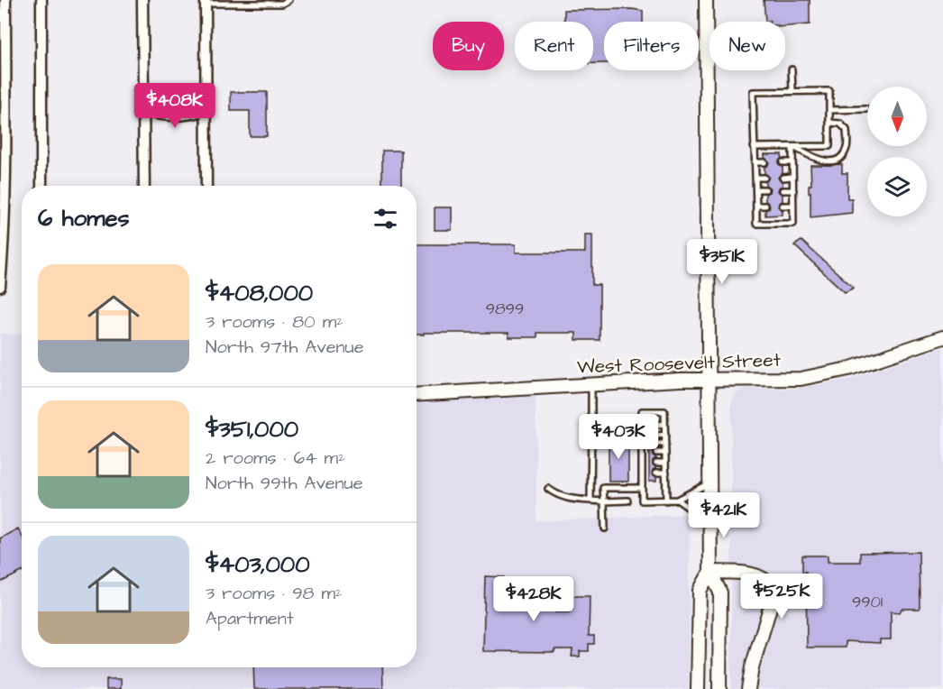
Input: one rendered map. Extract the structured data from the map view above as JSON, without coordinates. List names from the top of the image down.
{
  "streets": {
    "main road": ["West Roosevelt Street"]
  },
  "house_numbers": ["9899", "9901"],
  "north": "bottom",
  "page": {
    "chip": [
      "Buy",
      "Rent",
      "Filters",
      "New"
    ],
    "price": [
      "$408K",
      "$351K",
      "$403K",
      "$421K",
      "$525K",
      "$428K"
    ],
    "heading": "6 homes",
    "list": [
      {
        "name": "$408,000",
        "note": "3 rooms · 80 m² · North 97th Avenue"
      },
      {
        "name": "$351,000",
        "note": "2 rooms · 64 m² · North 99th Avenue"
      },
      {
        "name": "$403,000",
        "note": "3 rooms · 98 m² · Apartment"
      }
    ]
  }
}
